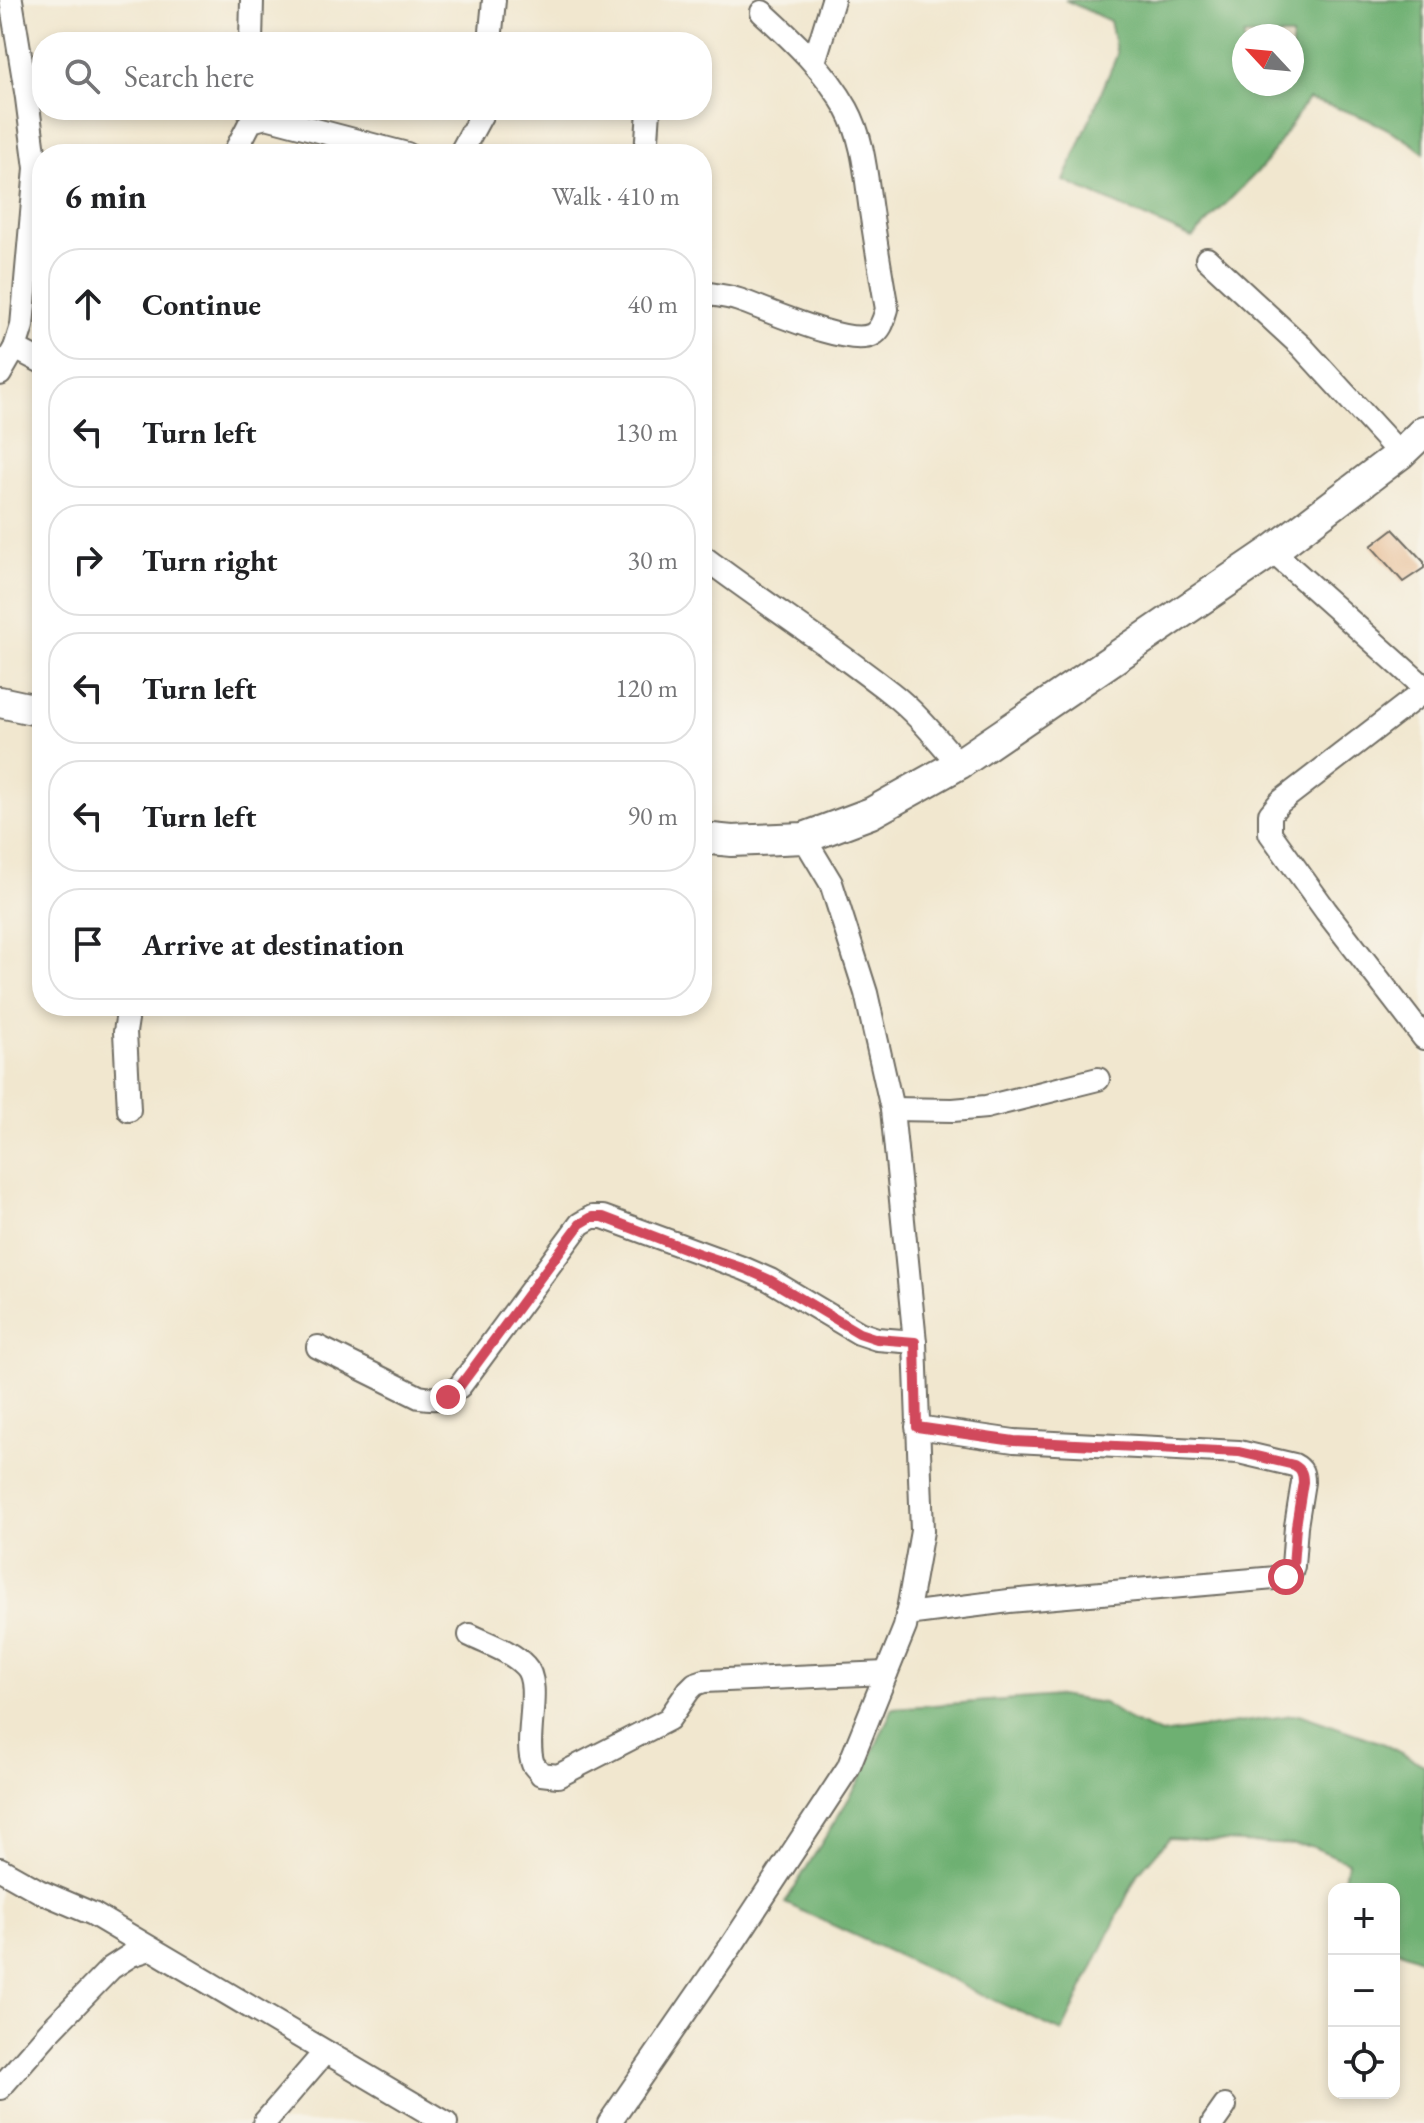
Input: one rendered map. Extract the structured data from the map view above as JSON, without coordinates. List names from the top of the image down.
{
  "north": "top left",
  "page": {
    "search": "Search here",
    "heading": ["6 min", "Walk · 410 m"],
    "list": [
      ["Continue", "40 m"],
      ["Turn left", "130 m"],
      ["Turn right", "30 m"],
      ["Turn left", "120 m"],
      ["Turn left", "90 m"],
      "Arrive at destination"
    ],
    "map_buttons": ["+", "−"]
  }
}
